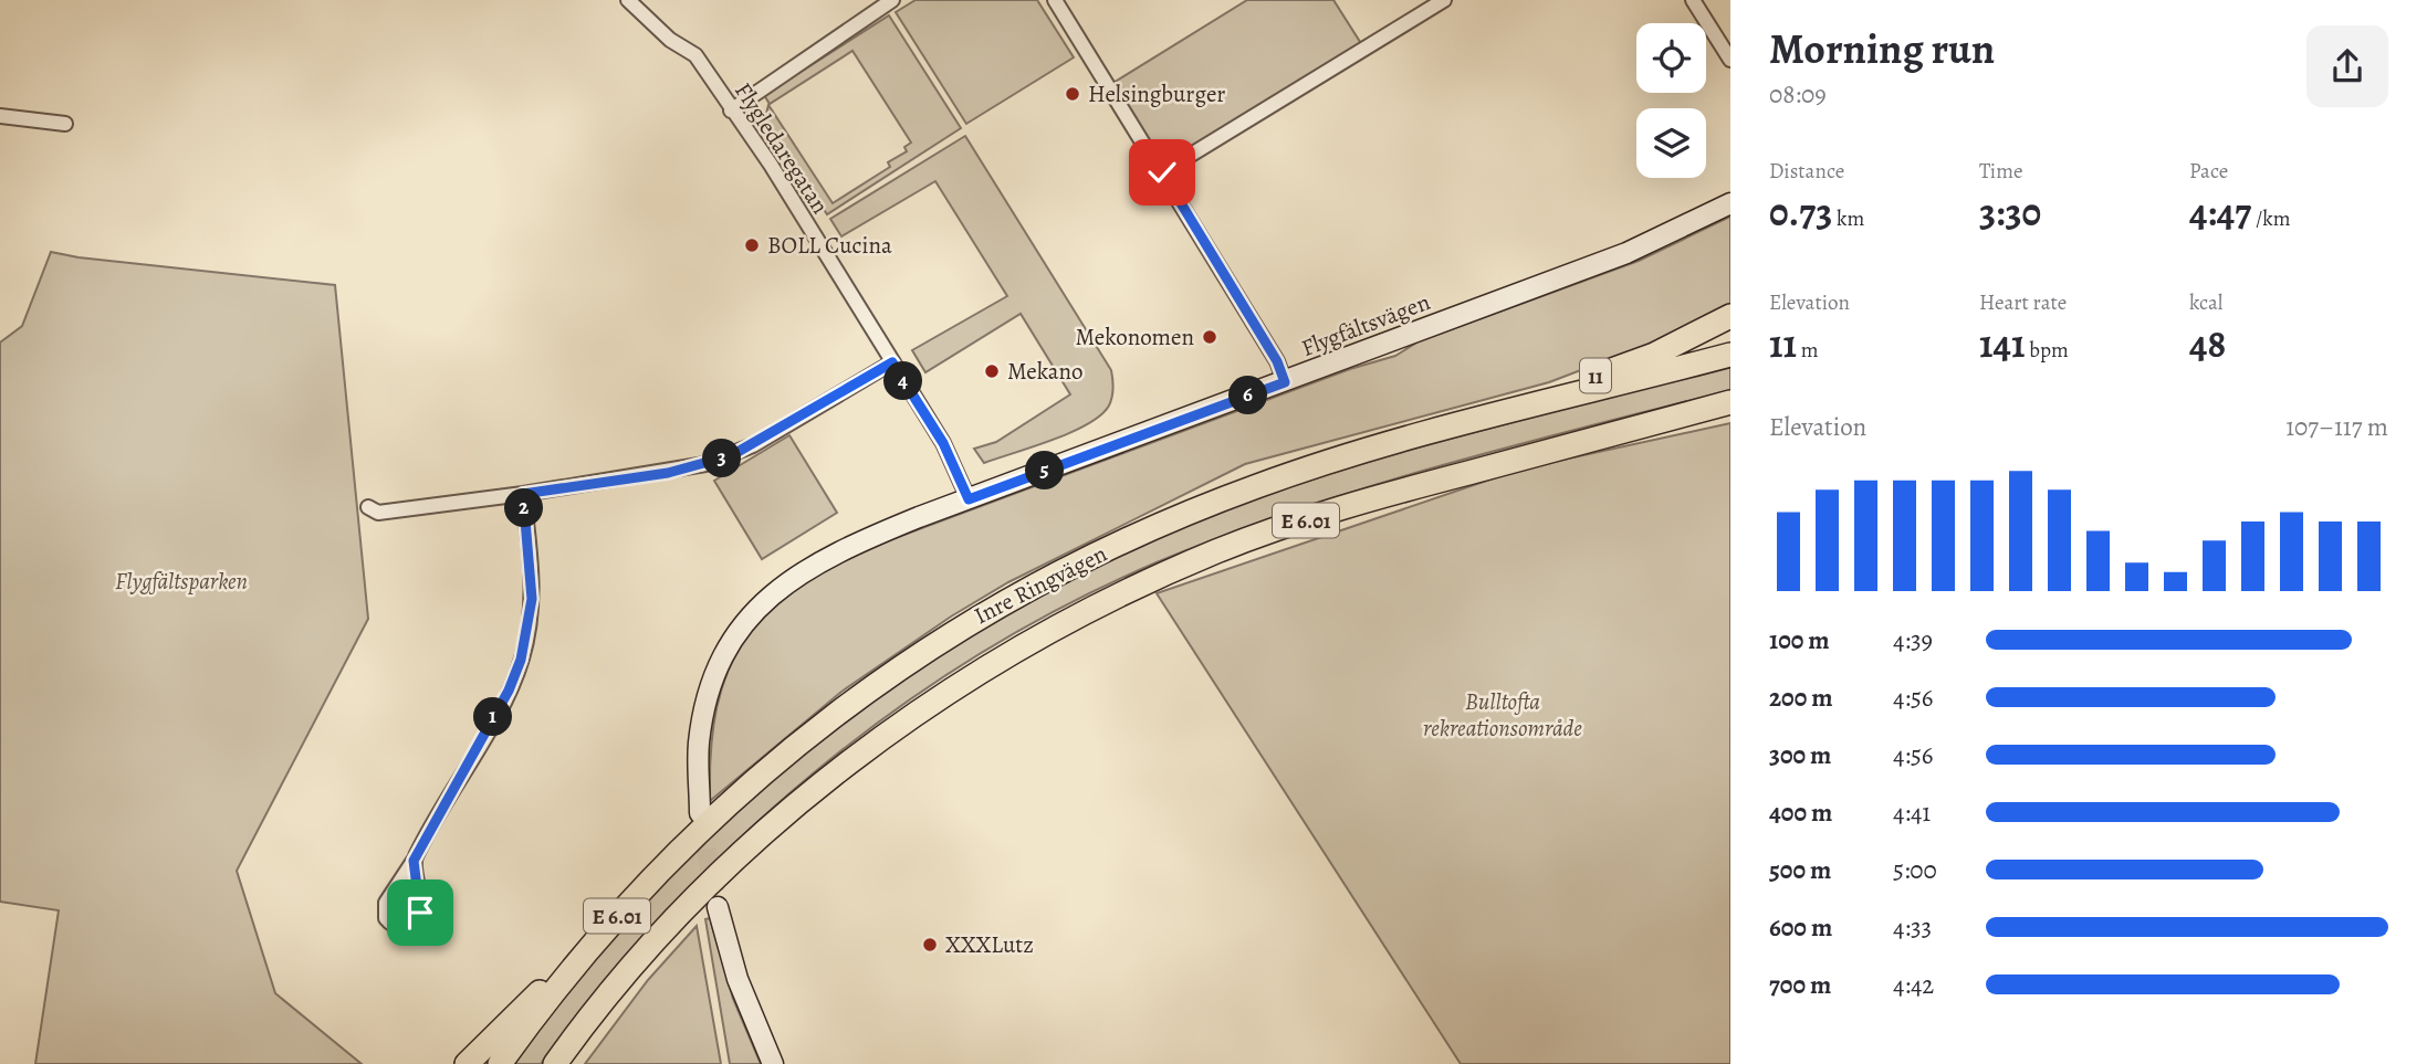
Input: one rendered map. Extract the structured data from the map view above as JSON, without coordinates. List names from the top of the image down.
{
  "streets": {
    "highway": ["11", "E 6.01", "Inre Ringvägen"],
    "street": ["Flygledaregatan", "Flygfältsvägen"]
  },
  "crossings": [
    ["Flygledaregatan", "Flygfältsvägen"],
    ["11", "Inre Ringvägen"]
  ],
  "parks": ["Flygfältsparken", "Bulltofta rekreationsområde"],
  "places": [
    "Helsingburger",
    "BOLL Cucina",
    "Mekonomen",
    "Mekano",
    "XXXLutz"
  ],
  "page": {
    "heading": ["Morning run", "08:09"],
    "stats": [
      ["Distance", "0.73 km"],
      ["Time", "3:30"],
      ["Pace", "4:47 /km"],
      ["Elevation", "11 m"],
      ["Heart rate", "141 bpm"],
      ["kcal", "48"]
    ],
    "pins": [
      "4",
      "6",
      "3",
      "5",
      "2",
      "1"
    ],
    "chart": ["Elevation", "107–117 m"],
    "list": [
      {
        "name": "100 m",
        "note": "4:39"
      },
      {
        "name": "200 m",
        "note": "4:56"
      },
      {
        "name": "300 m",
        "note": "4:56"
      },
      {
        "name": "400 m",
        "note": "4:41"
      },
      {
        "name": "500 m",
        "note": "5:00"
      },
      {
        "name": "600 m",
        "note": "4:33"
      },
      {
        "name": "700 m",
        "note": "4:42"
      }
    ]
  }
}
